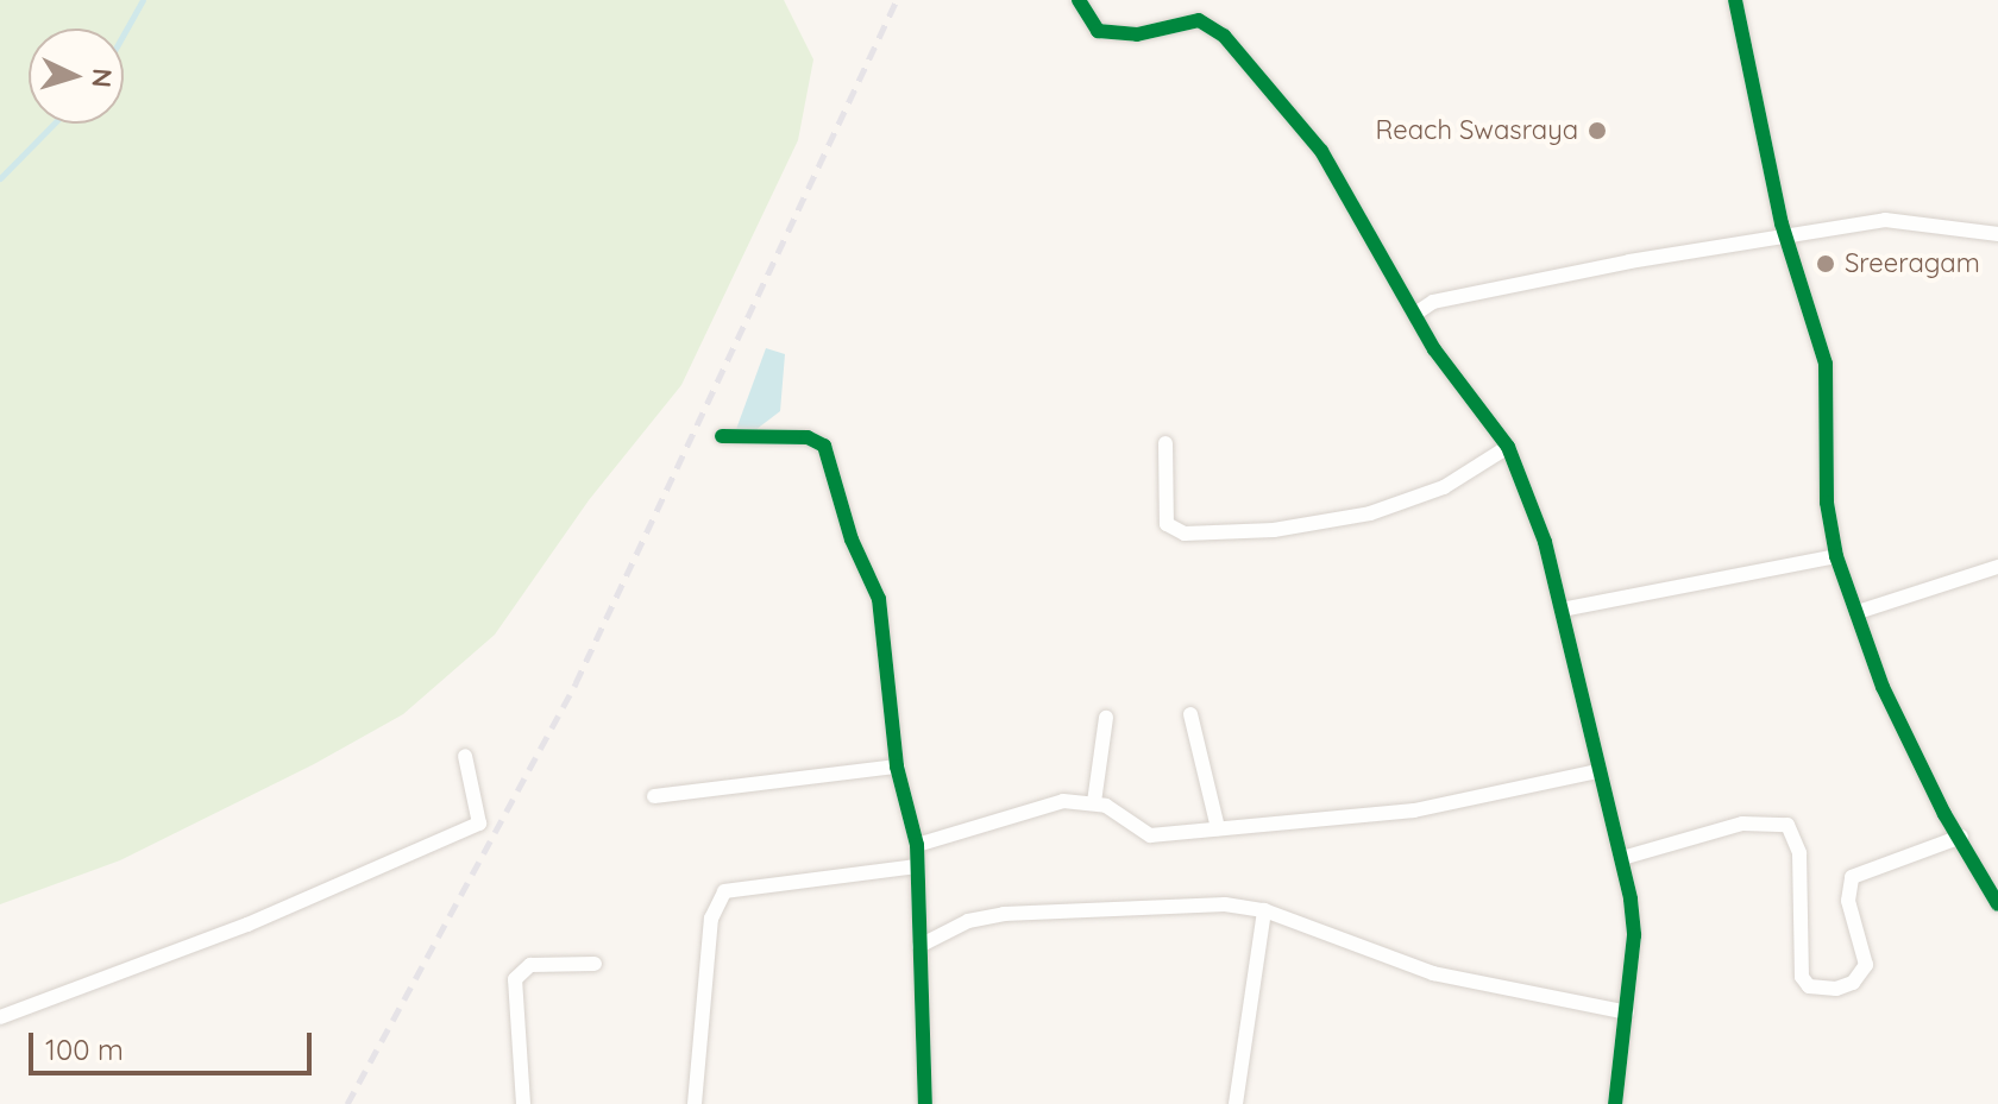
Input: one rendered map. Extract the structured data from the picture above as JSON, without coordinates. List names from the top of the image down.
{
  "places": ["Reach Swasraya", "Sreeragam"],
  "scale_bar": "100 m",
  "north": "right"
}
